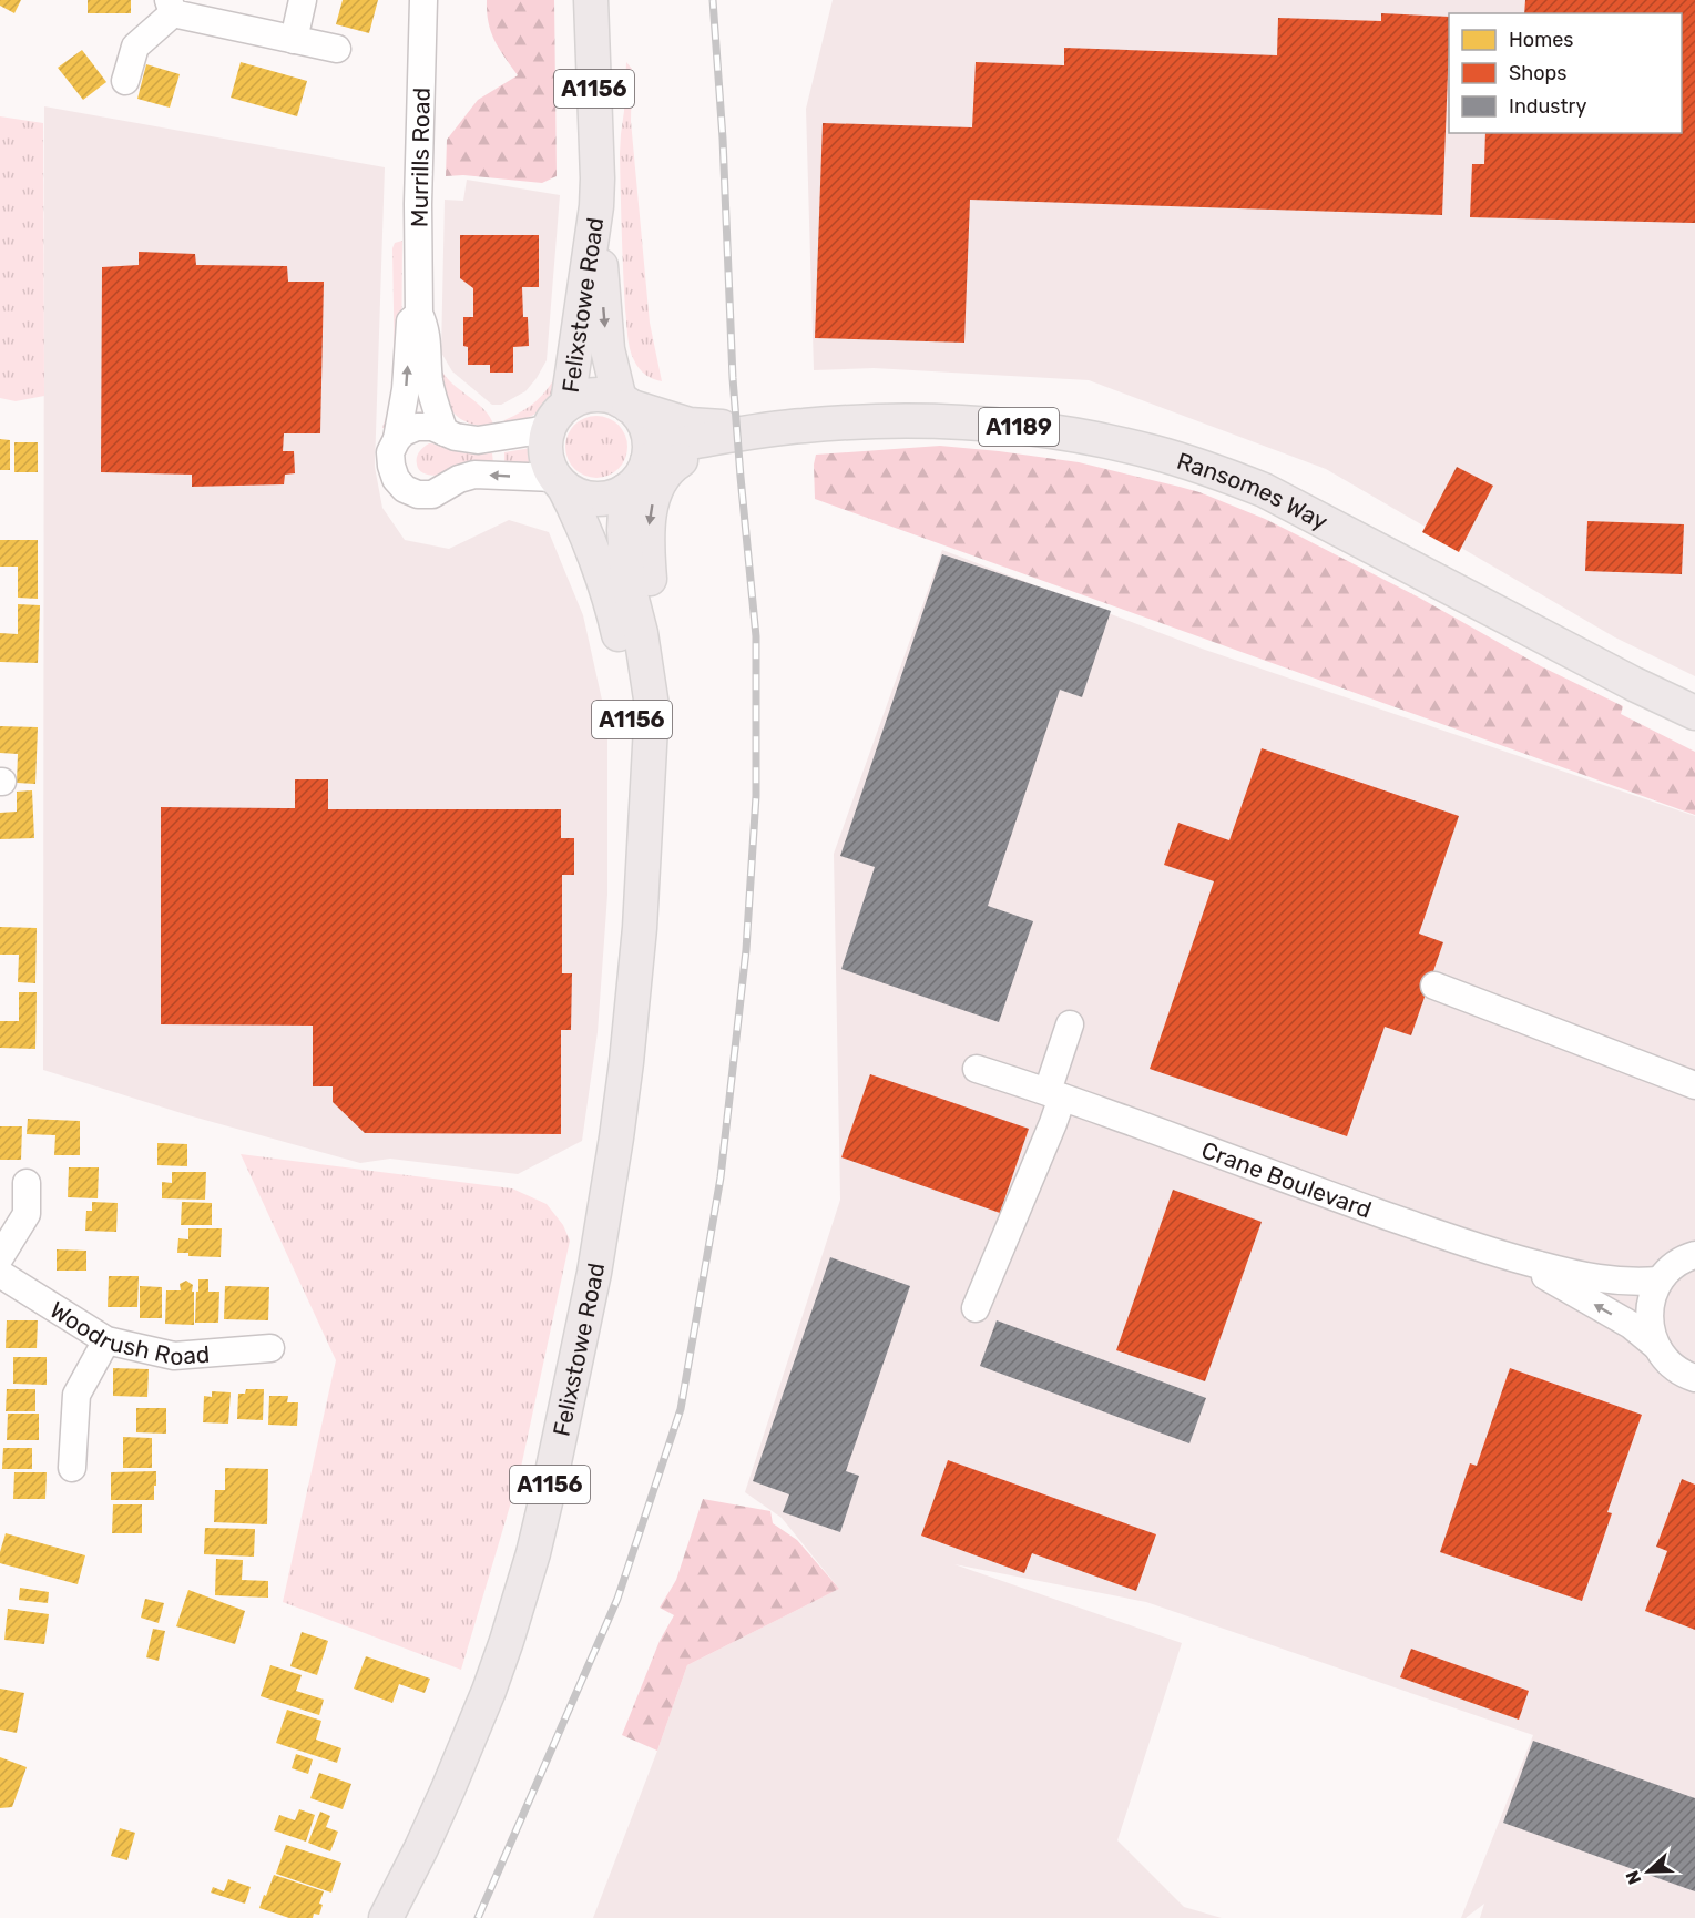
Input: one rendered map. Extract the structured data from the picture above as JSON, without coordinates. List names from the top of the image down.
{
  "streets": {
    "main road": [
      "A1156",
      "Felixstowe Road",
      "A1189",
      "Ransomes Way"
    ],
    "street": ["Murrills Road", "Crane Boulevard", "Woodrush Road"]
  },
  "crossings": [
    ["Murrills Road", "Felixstowe Road"],
    ["Murrills Road", "Ransomes Way"],
    ["Felixstowe Road", "Ransomes Way"]
  ],
  "legend": ["Homes", "Shops", "Industry"],
  "north": "left"
}
